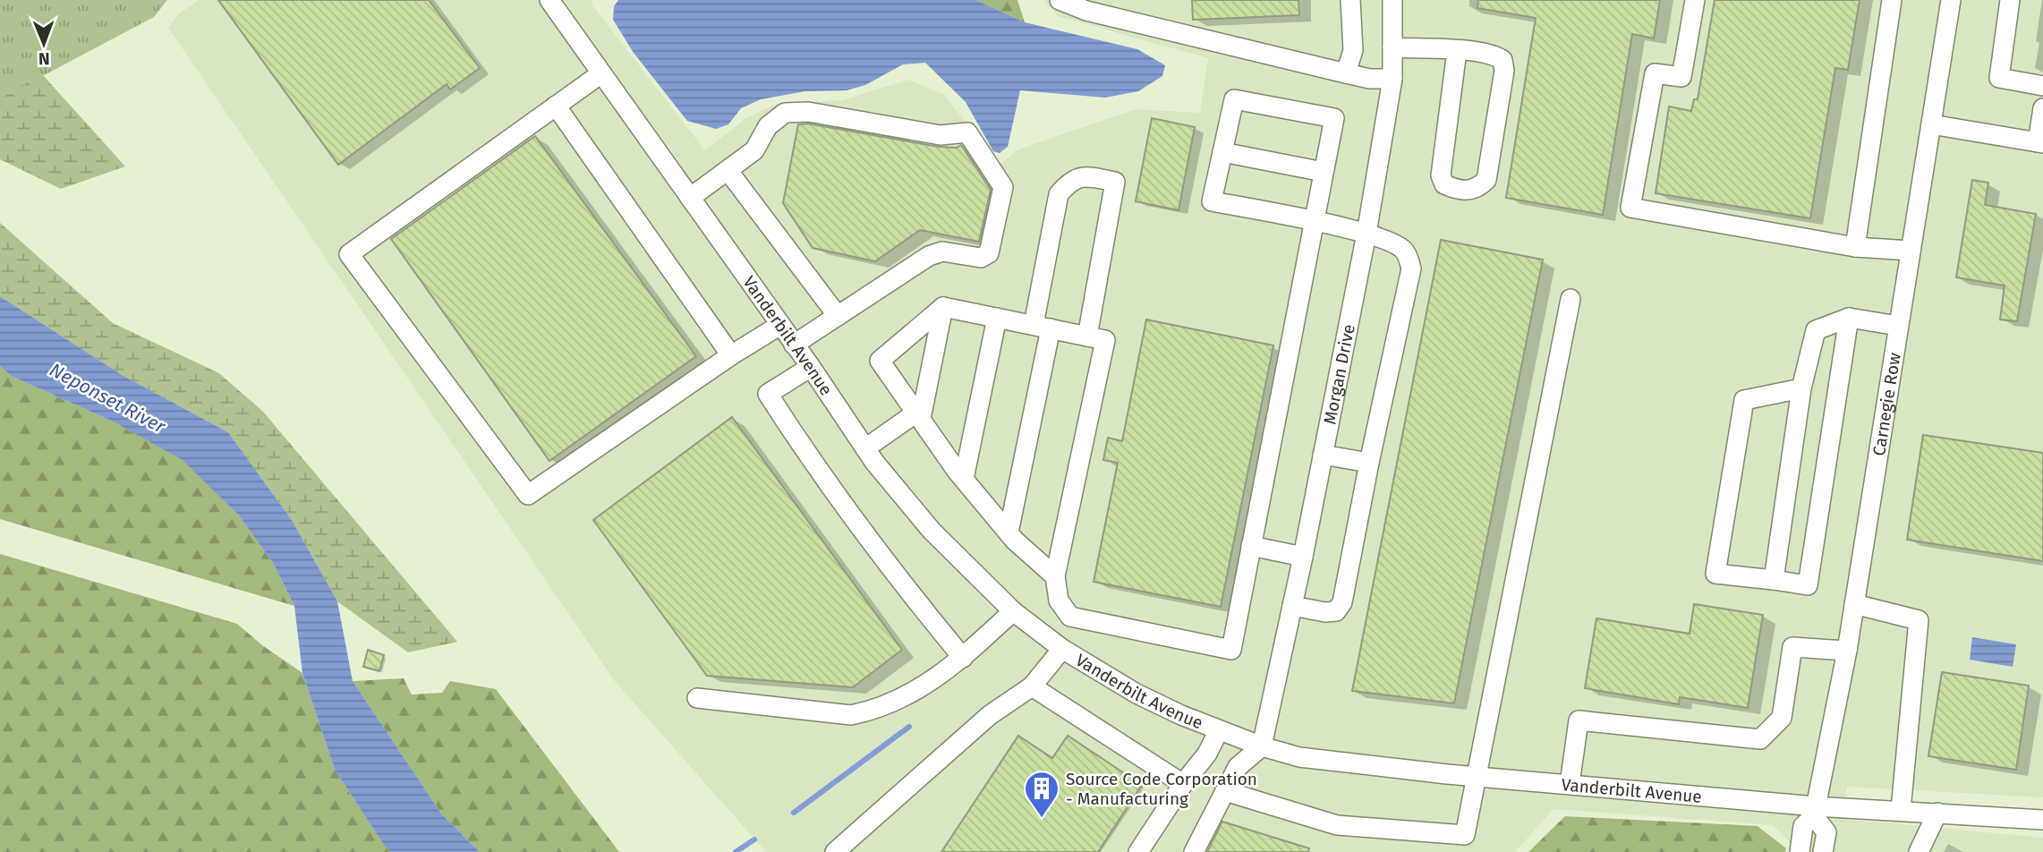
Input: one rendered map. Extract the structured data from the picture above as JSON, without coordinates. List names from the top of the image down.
{
  "streets": {
    "street": ["Vanderbilt Avenue", "Morgan Drive", "Carnegie Row"]
  },
  "crossings": [
    ["Vanderbilt Avenue", "Morgan Drive"],
    ["Vanderbilt Avenue", "Carnegie Row"]
  ],
  "water": ["Neponset River"],
  "places": {
    "building": ["Source Code Corporation - Manufacturing"]
  },
  "north": "bottom"
}
